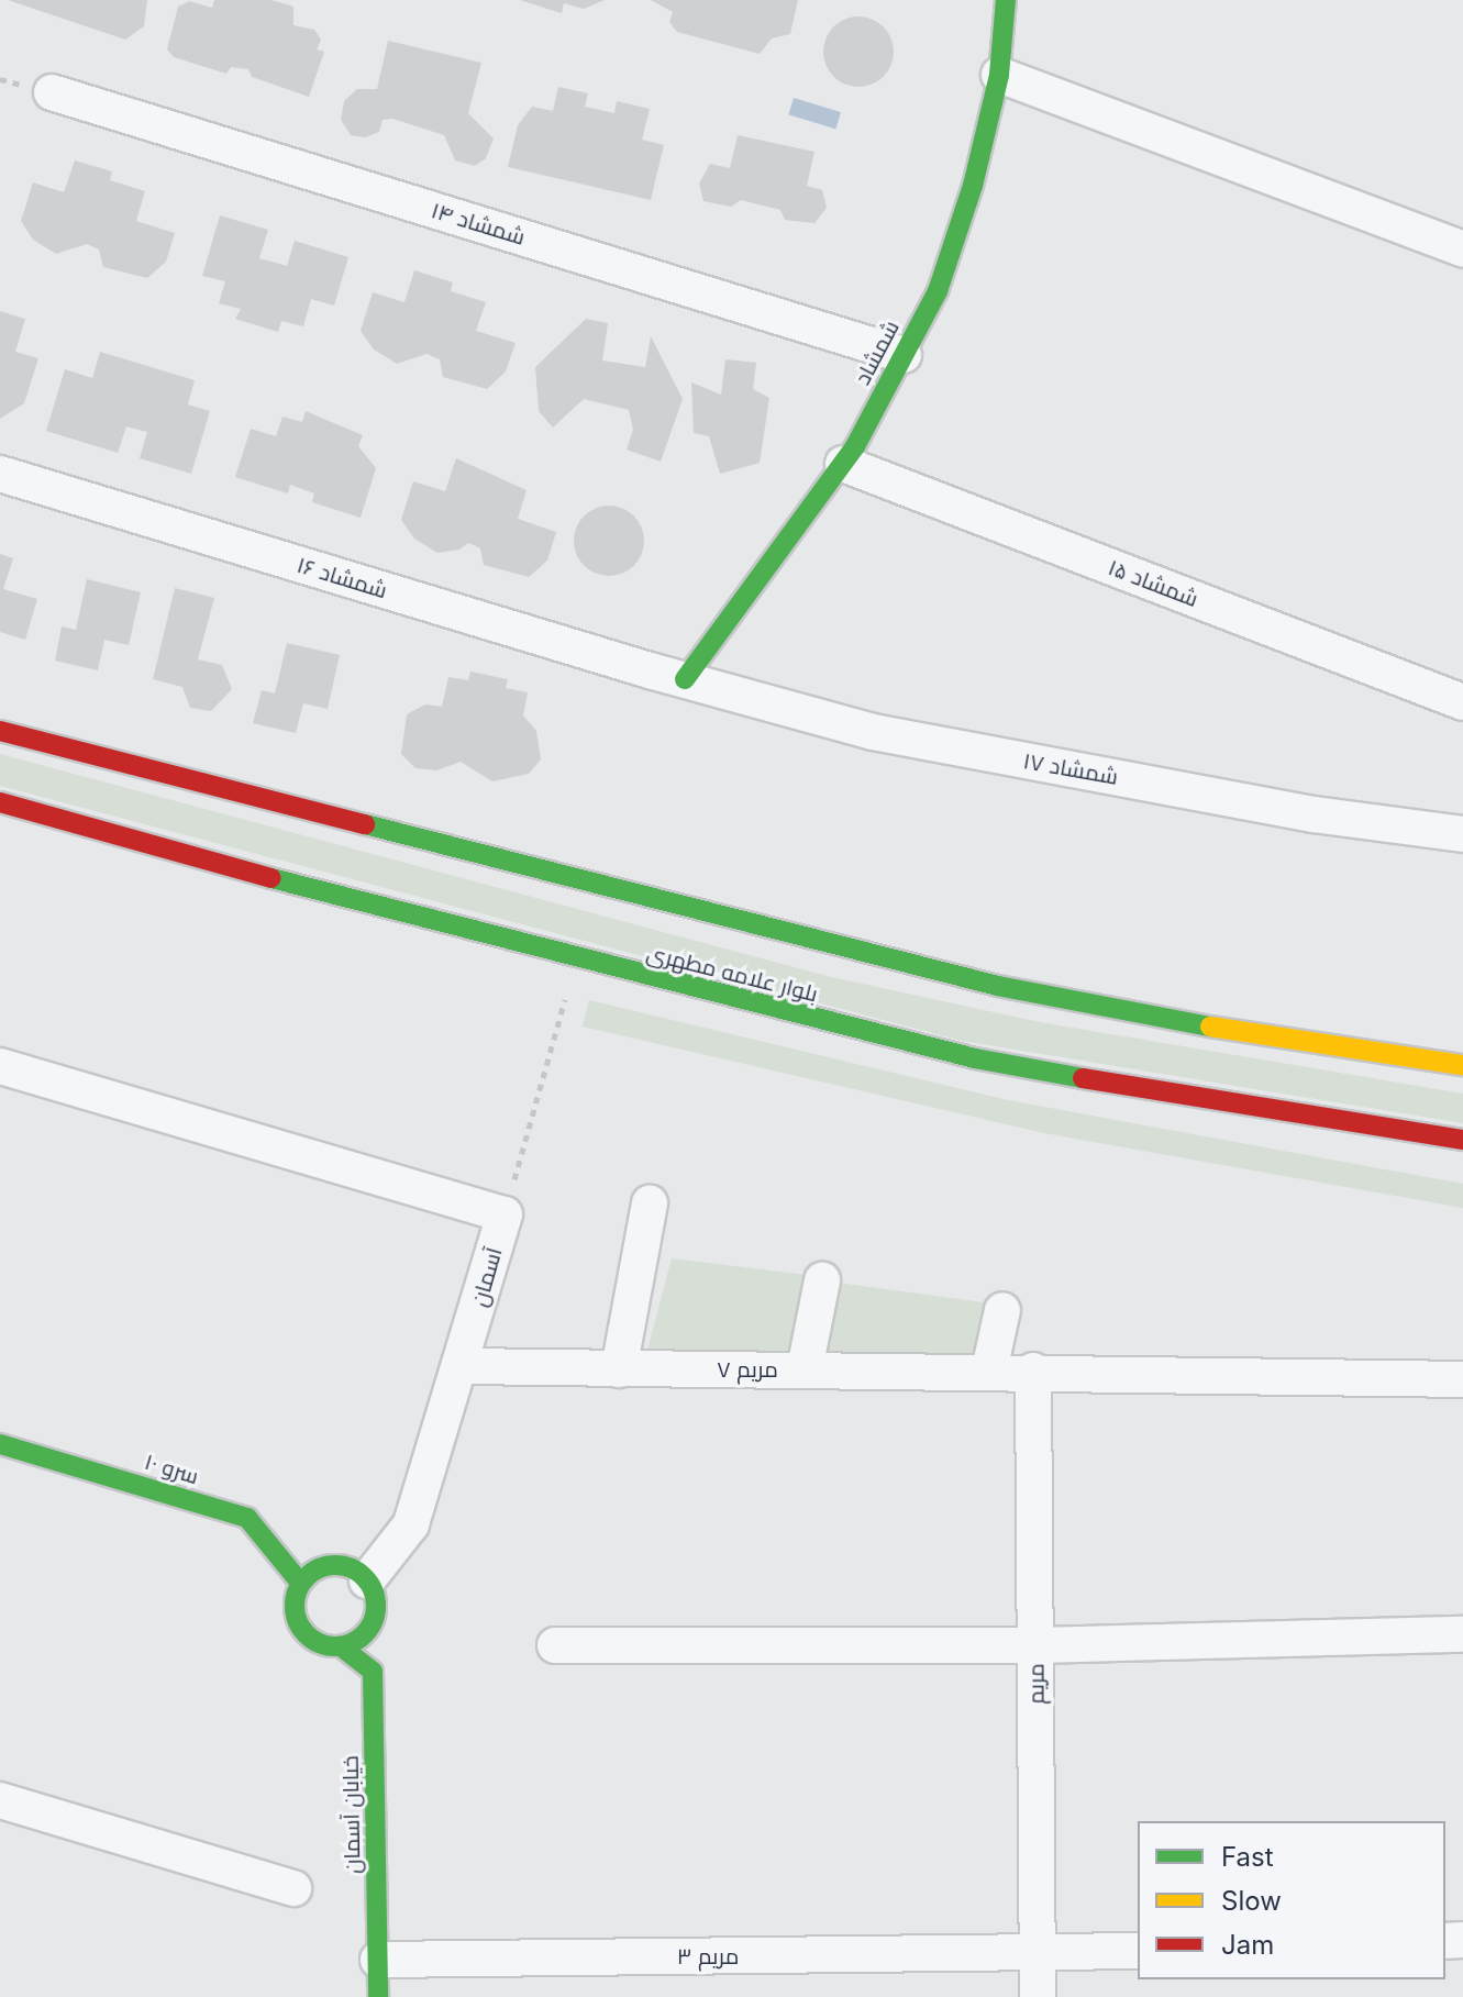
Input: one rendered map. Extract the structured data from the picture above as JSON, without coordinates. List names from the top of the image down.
{
  "streets": {
    "main road": [
      "شمشاد",
      "بلوار علامه مطهری",
      "سرو ۱۰",
      "خیابان آسمان"
    ],
    "street": [
      "شمشاد ۱۴",
      "شمشاد ۱۶",
      "شمشاد ۱۵",
      "شمشاد ۱۷",
      "آسمان",
      "مریم ۷",
      "مریم",
      "مریم ۳"
    ]
  },
  "crossings": [
    ["شمشاد ۱۴", "شمشاد"],
    ["شمشاد", "شمشاد ۱۶"],
    ["شمشاد", "شمشاد ۱۵"],
    ["شمشاد", "شمشاد ۱۷"],
    ["شمشاد ۱۶", "شمشاد ۱۷"],
    ["آسمان", "مریم ۷"],
    ["آسمان", "سرو ۱۰"],
    ["آسمان", "خیابان آسمان"],
    ["مریم ۷", "مریم"],
    ["سرو ۱۰", "خیابان آسمان"],
    ["مریم", "مریم ۳"],
    ["خیابان آسمان", "مریم ۳"]
  ],
  "legend": ["Fast", "Slow", "Jam"]
}
